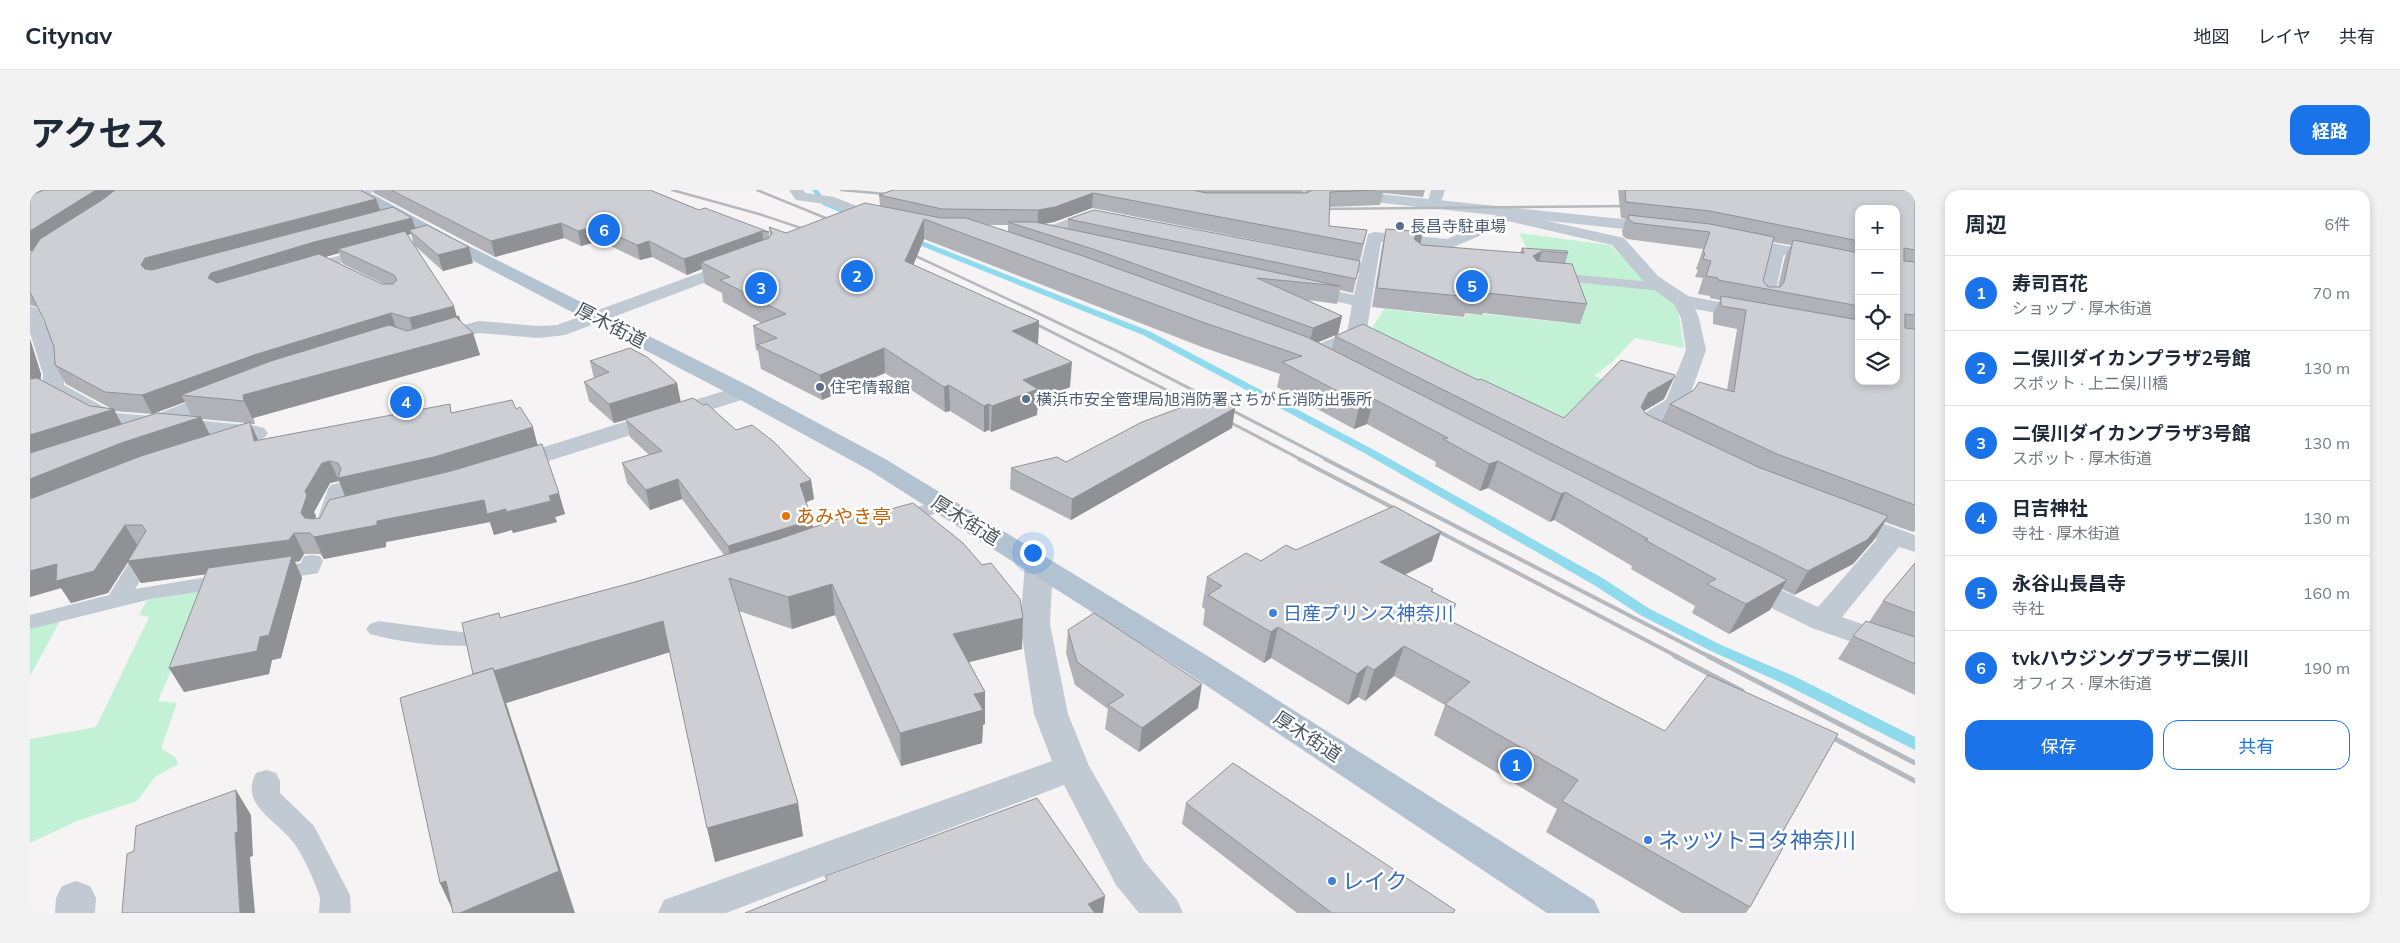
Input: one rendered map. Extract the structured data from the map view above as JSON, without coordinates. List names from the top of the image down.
{
  "streets": {
    "main road": ["厚木街道"]
  },
  "places": [
    "長昌寺駐車場",
    "住宅情報館",
    "横浜市安全管理局旭消防署さちが丘消防出張所",
    "あみやき亭",
    "日産プリンス神奈川",
    "ネッツトヨタ神奈川",
    "レイク"
  ],
  "page": {
    "header": "Citynav",
    "nav": ["地図", "レイヤ", "共有"],
    "title": "アクセス",
    "buttons": [
      "経路",
      ["保存", "共有"]
    ],
    "heading": ["周辺", "6件"],
    "map_buttons": ["+", "−"],
    "pins": [
      "6",
      "2",
      "5",
      "3",
      "4",
      "1"
    ],
    "list": [
      {
        "mark": "1",
        "name": "寿司百花",
        "note": "ショップ · 厚木街道",
        "value": "70 m"
      },
      {
        "mark": "2",
        "name": "二俣川ダイカンプラザ2号館",
        "note": "スポット · 上二俣川橋",
        "value": "130 m"
      },
      {
        "mark": "3",
        "name": "二俣川ダイカンプラザ3号館",
        "note": "スポット · 厚木街道",
        "value": "130 m"
      },
      {
        "mark": "4",
        "name": "日吉神社",
        "note": "寺社 · 厚木街道",
        "value": "130 m"
      },
      {
        "mark": "5",
        "name": "永谷山長昌寺",
        "note": "寺社",
        "value": "160 m"
      },
      {
        "mark": "6",
        "name": "tvkハウジングプラザ二俣川",
        "note": "オフィス · 厚木街道",
        "value": "190 m"
      }
    ]
  }
}
